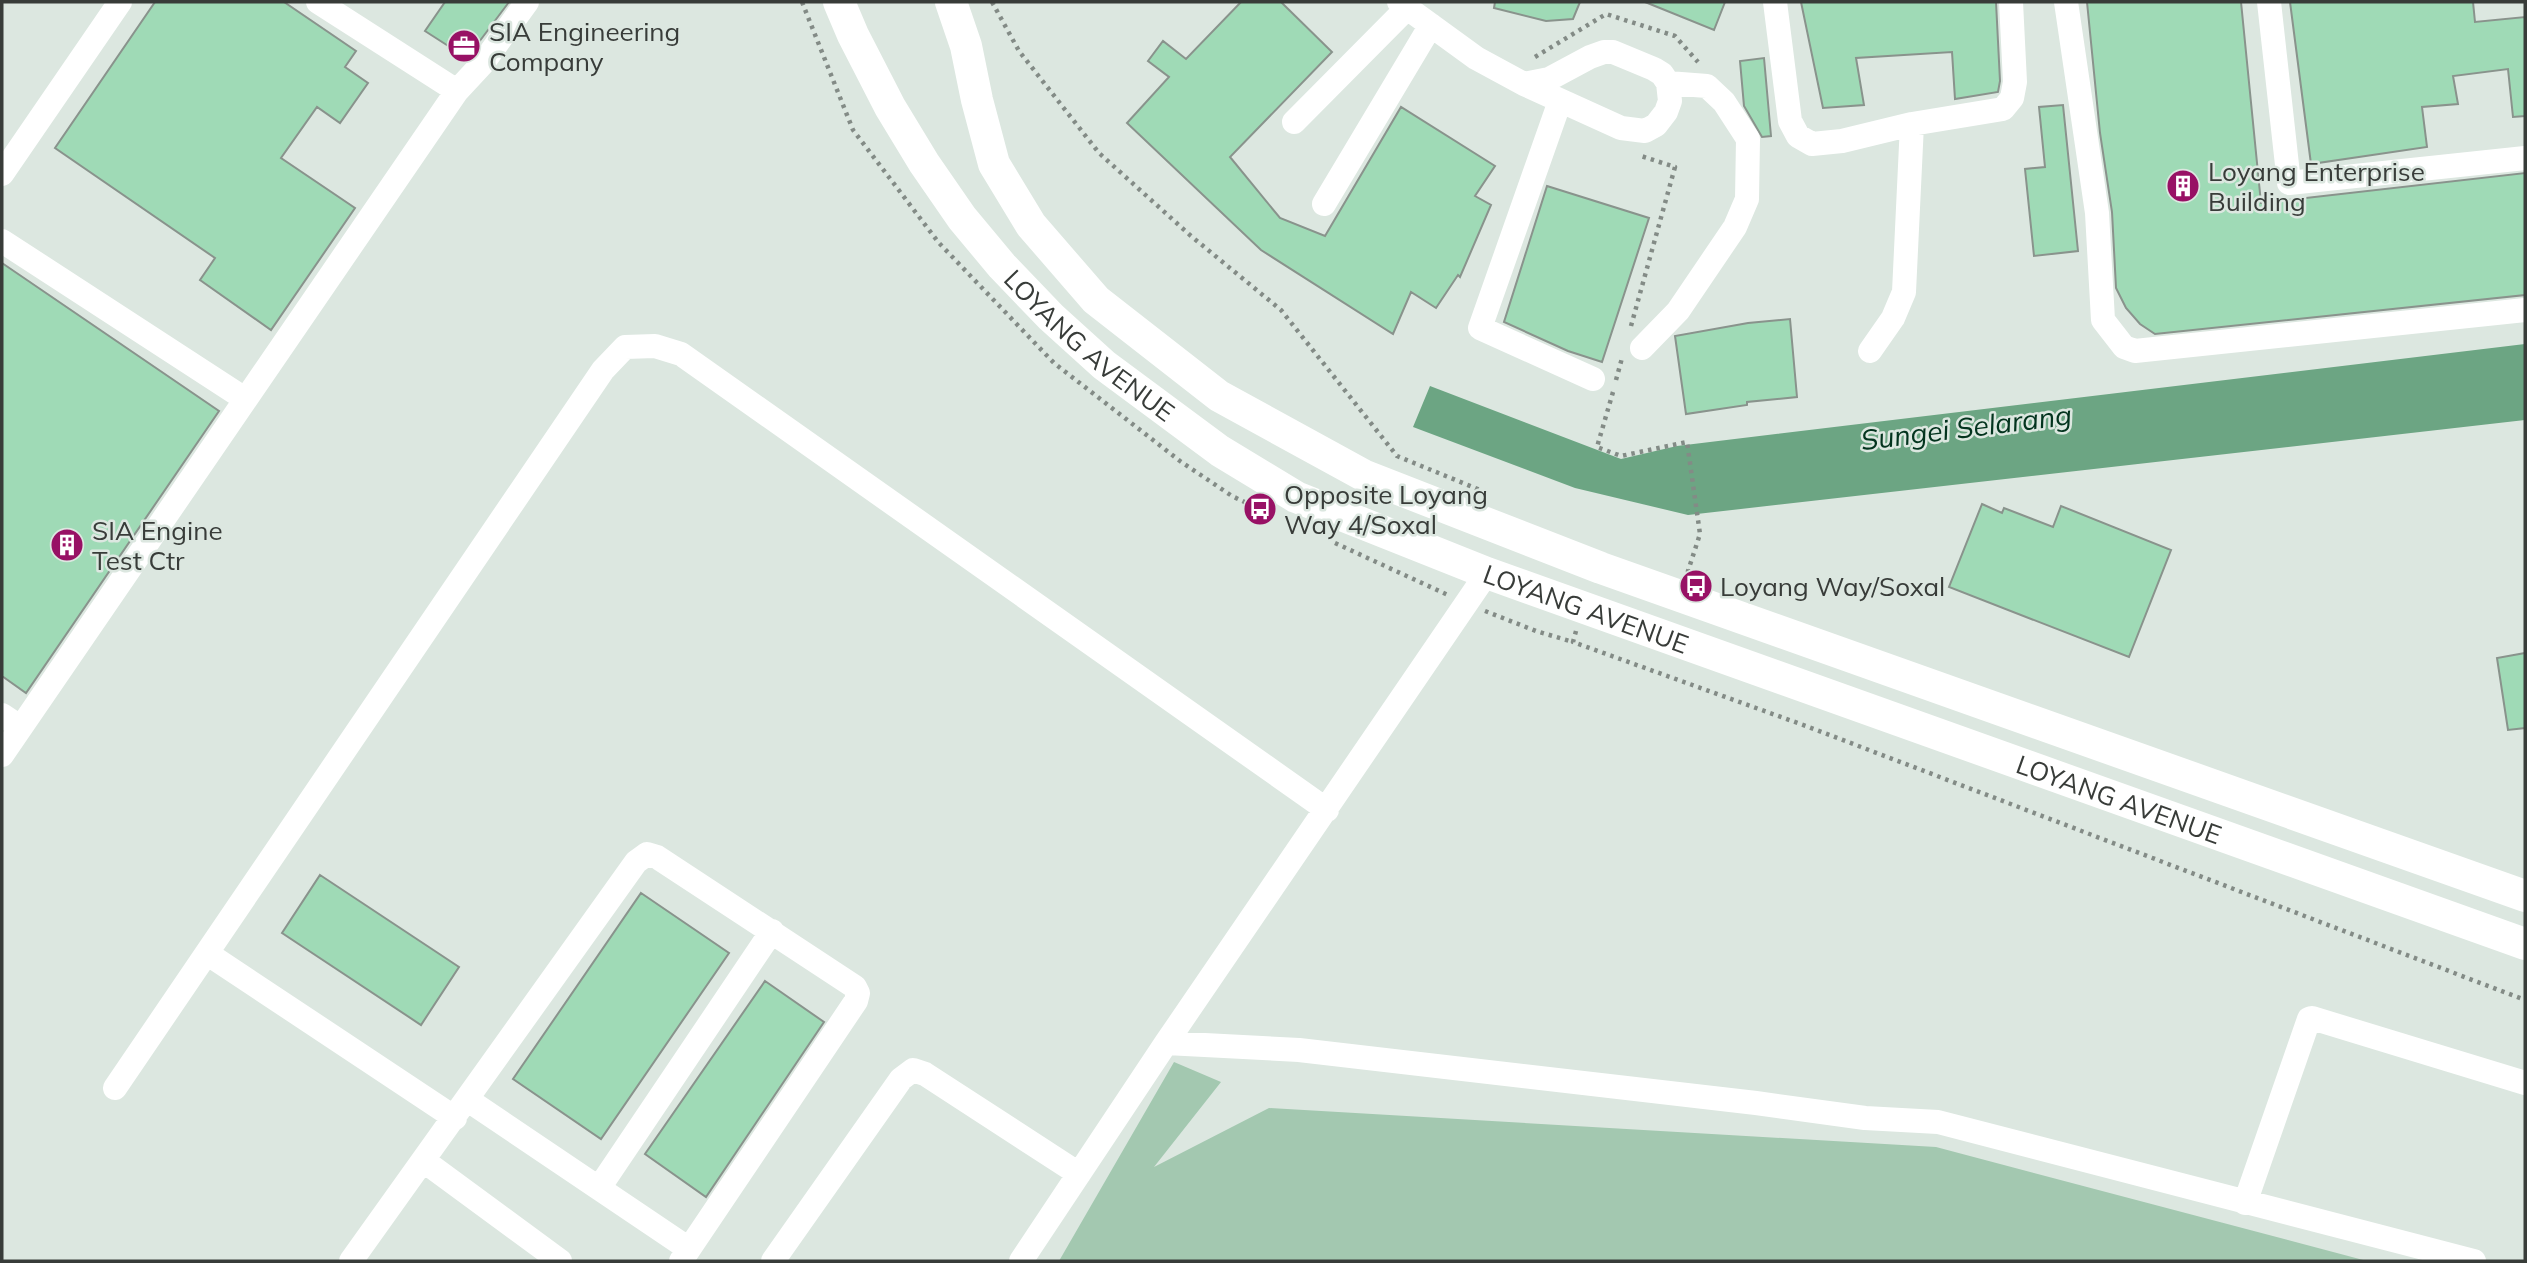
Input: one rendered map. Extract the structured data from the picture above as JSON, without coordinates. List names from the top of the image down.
{
  "streets": {
    "main road": ["LOYANG AVENUE"]
  },
  "water": ["Sungei Selarang"],
  "places": {
    "office": ["SIA Engineering Company"],
    "building": ["Loyang Enterprise Building", "SIA Engine Test Ctr"],
    "bus stop": ["Opposite Loyang Way 4/Soxal", "Loyang Way/Soxal"]
  }
}
